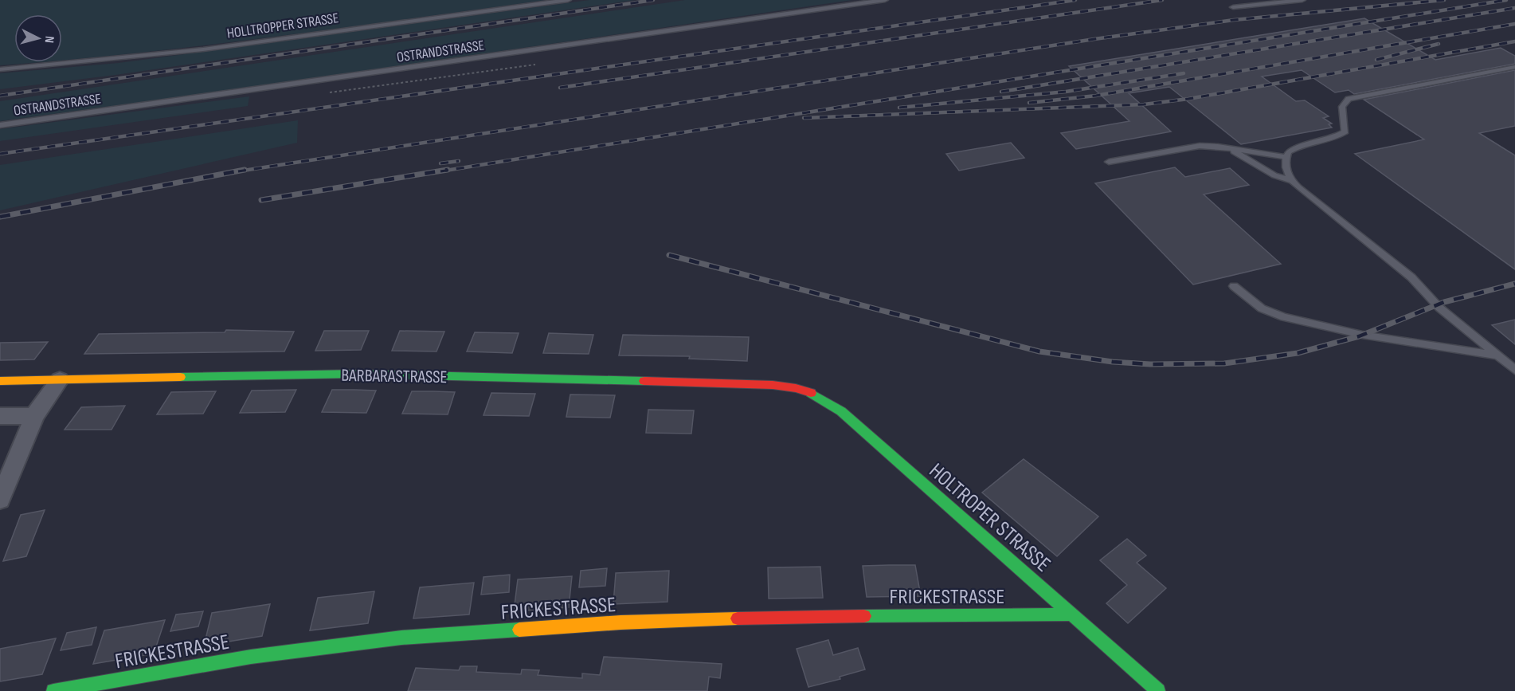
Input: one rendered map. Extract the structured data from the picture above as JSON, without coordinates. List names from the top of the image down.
{
  "streets": {
    "street": ["BARBARASTRASSE", "HOLTROPER STRASSE", "FRICKESTRASSE"],
    "lane": ["HOLLTROPPER STRASSE", "OSTRANDSTRASSE"]
  },
  "crossings": [
    ["BARBARASTRASSE", "HOLTROPER STRASSE"],
    ["HOLTROPER STRASSE", "FRICKESTRASSE"]
  ],
  "north": "right"
}
